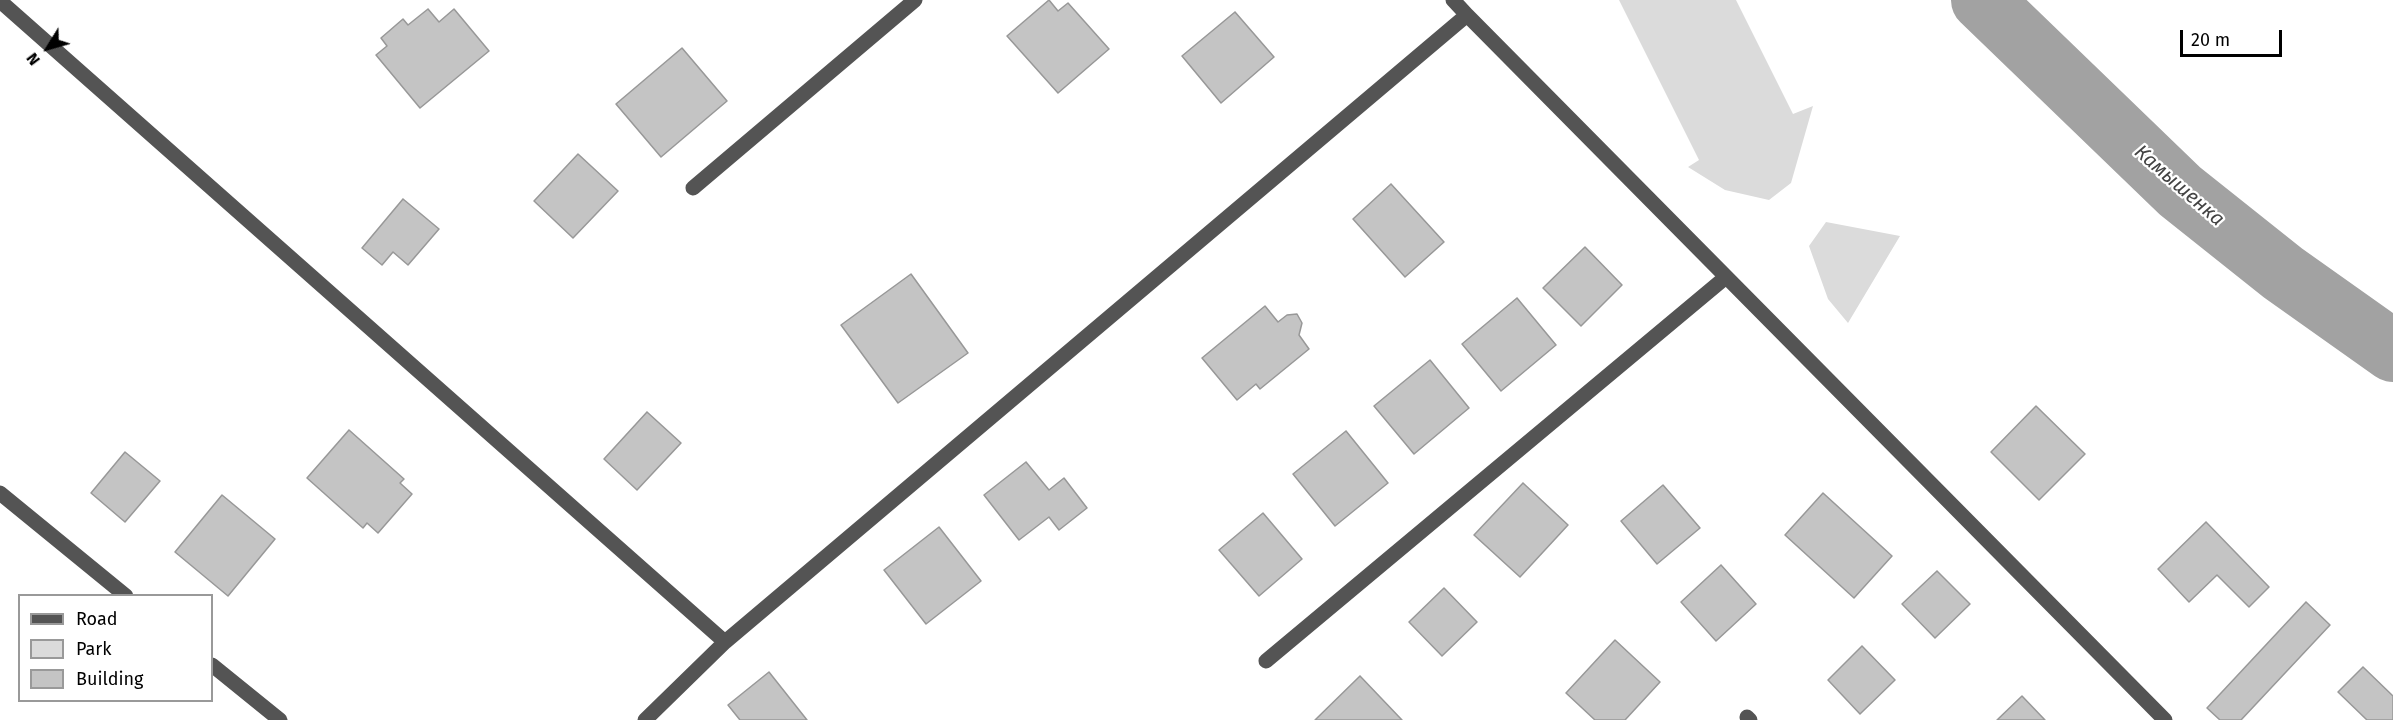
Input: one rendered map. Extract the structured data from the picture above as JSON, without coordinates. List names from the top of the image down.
{
  "water": ["Камышенка"],
  "legend": ["Road", "Park", "Building"],
  "scale_bar": "20 m",
  "north": "bottom left"
}
